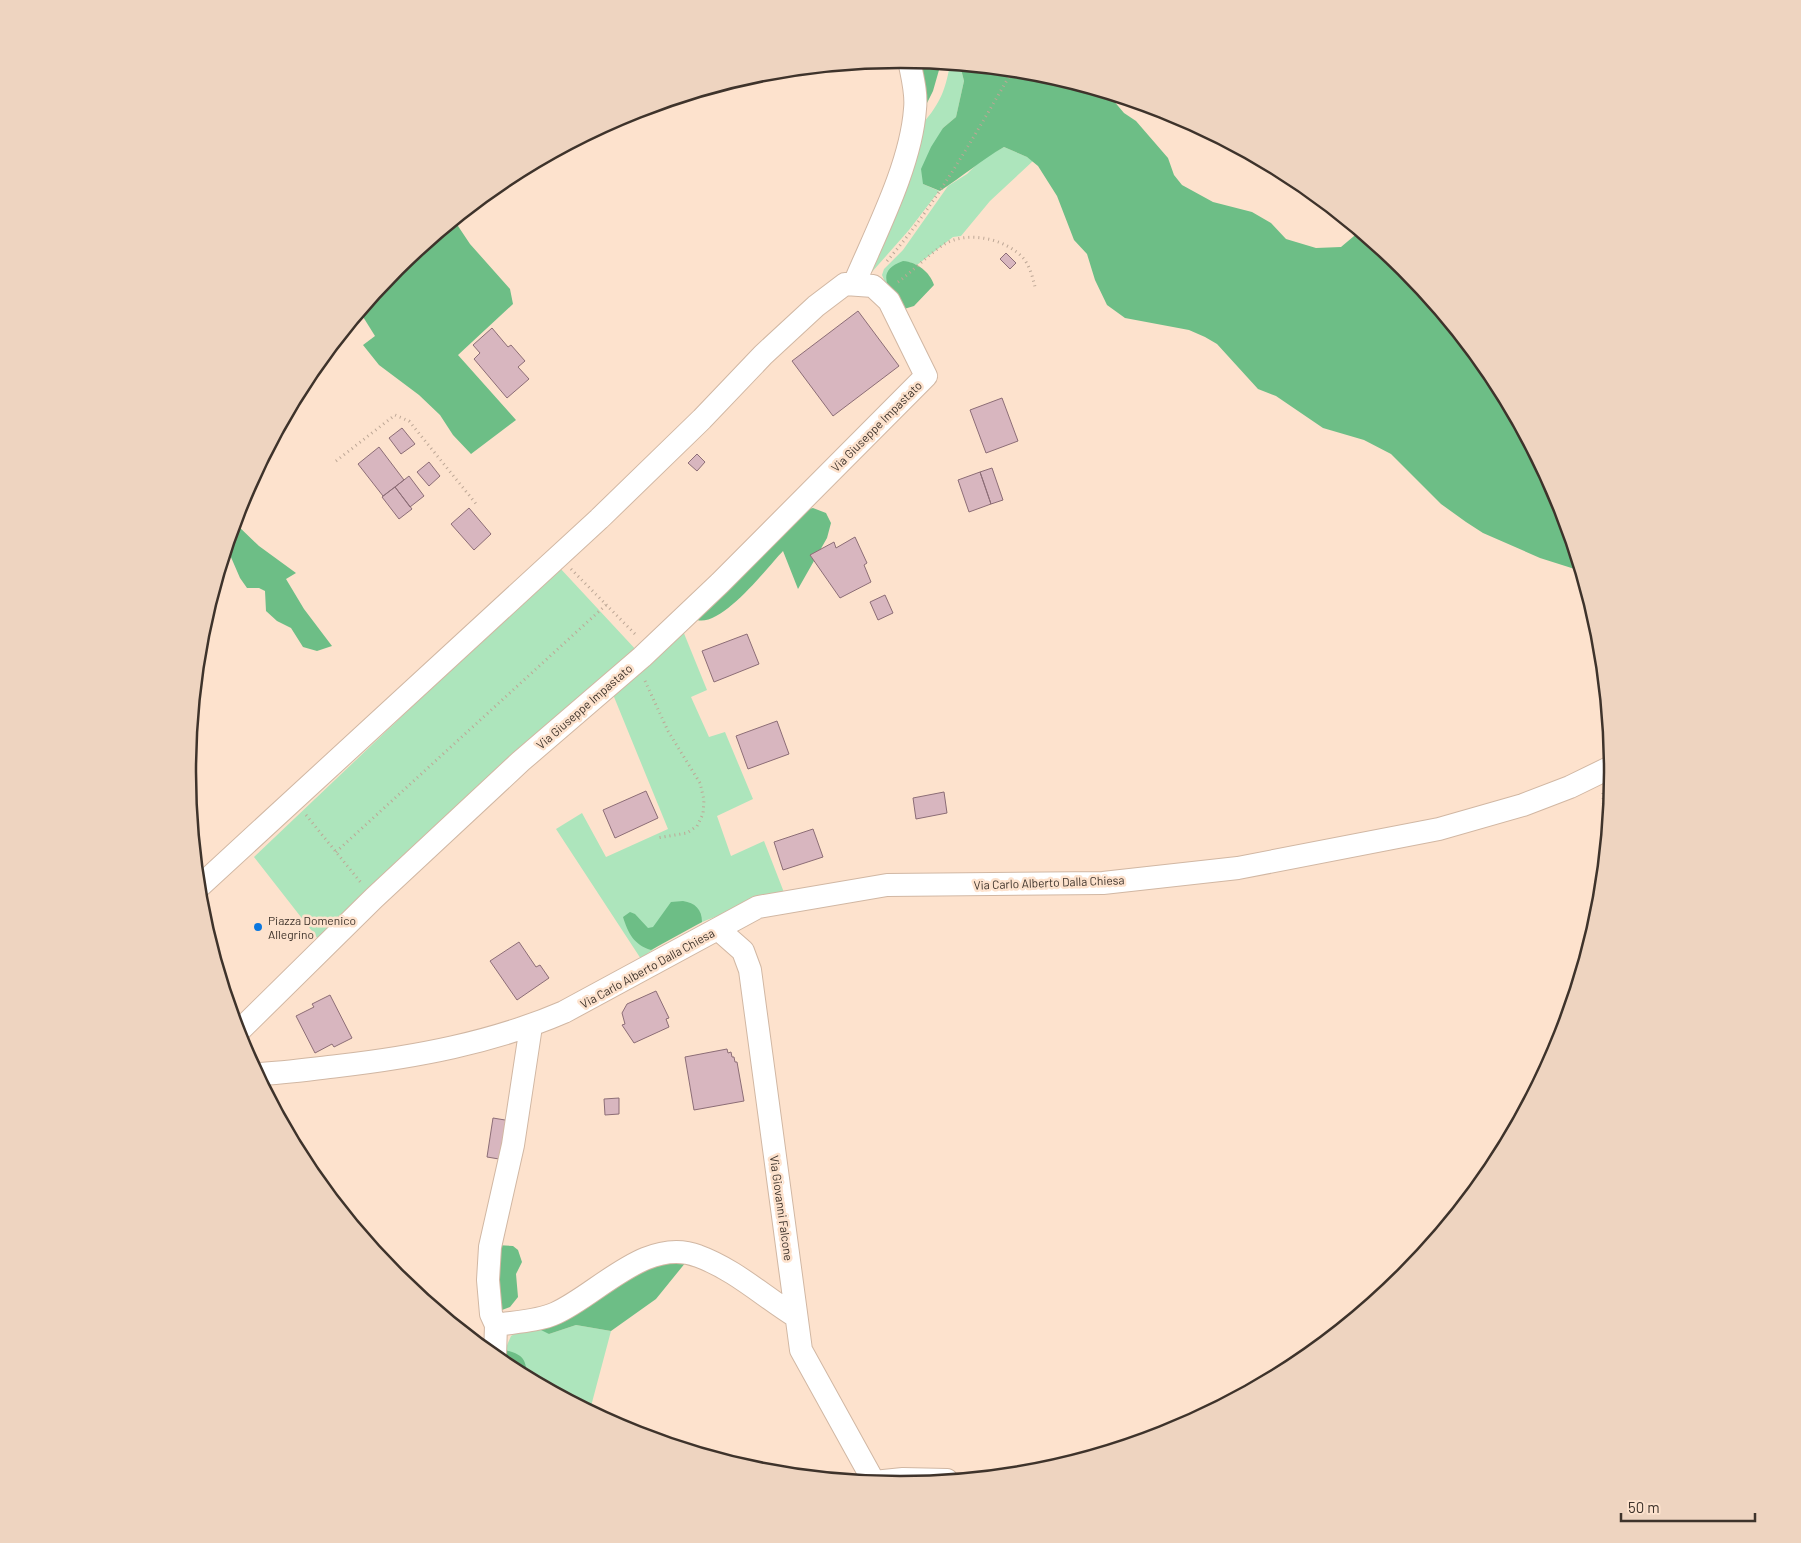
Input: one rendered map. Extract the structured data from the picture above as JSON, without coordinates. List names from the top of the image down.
{
  "streets": {
    "street": ["Via Giuseppe Impastato", "Via Carlo Alberto Dalla Chiesa", "Via Giovanni Falcone"]
  },
  "crossings": [
    ["Via Carlo Alberto Dalla Chiesa", "Via Giovanni Falcone"]
  ],
  "places": ["Piazza Domenico Allegrino"],
  "scale_bar": "50 m"
}
